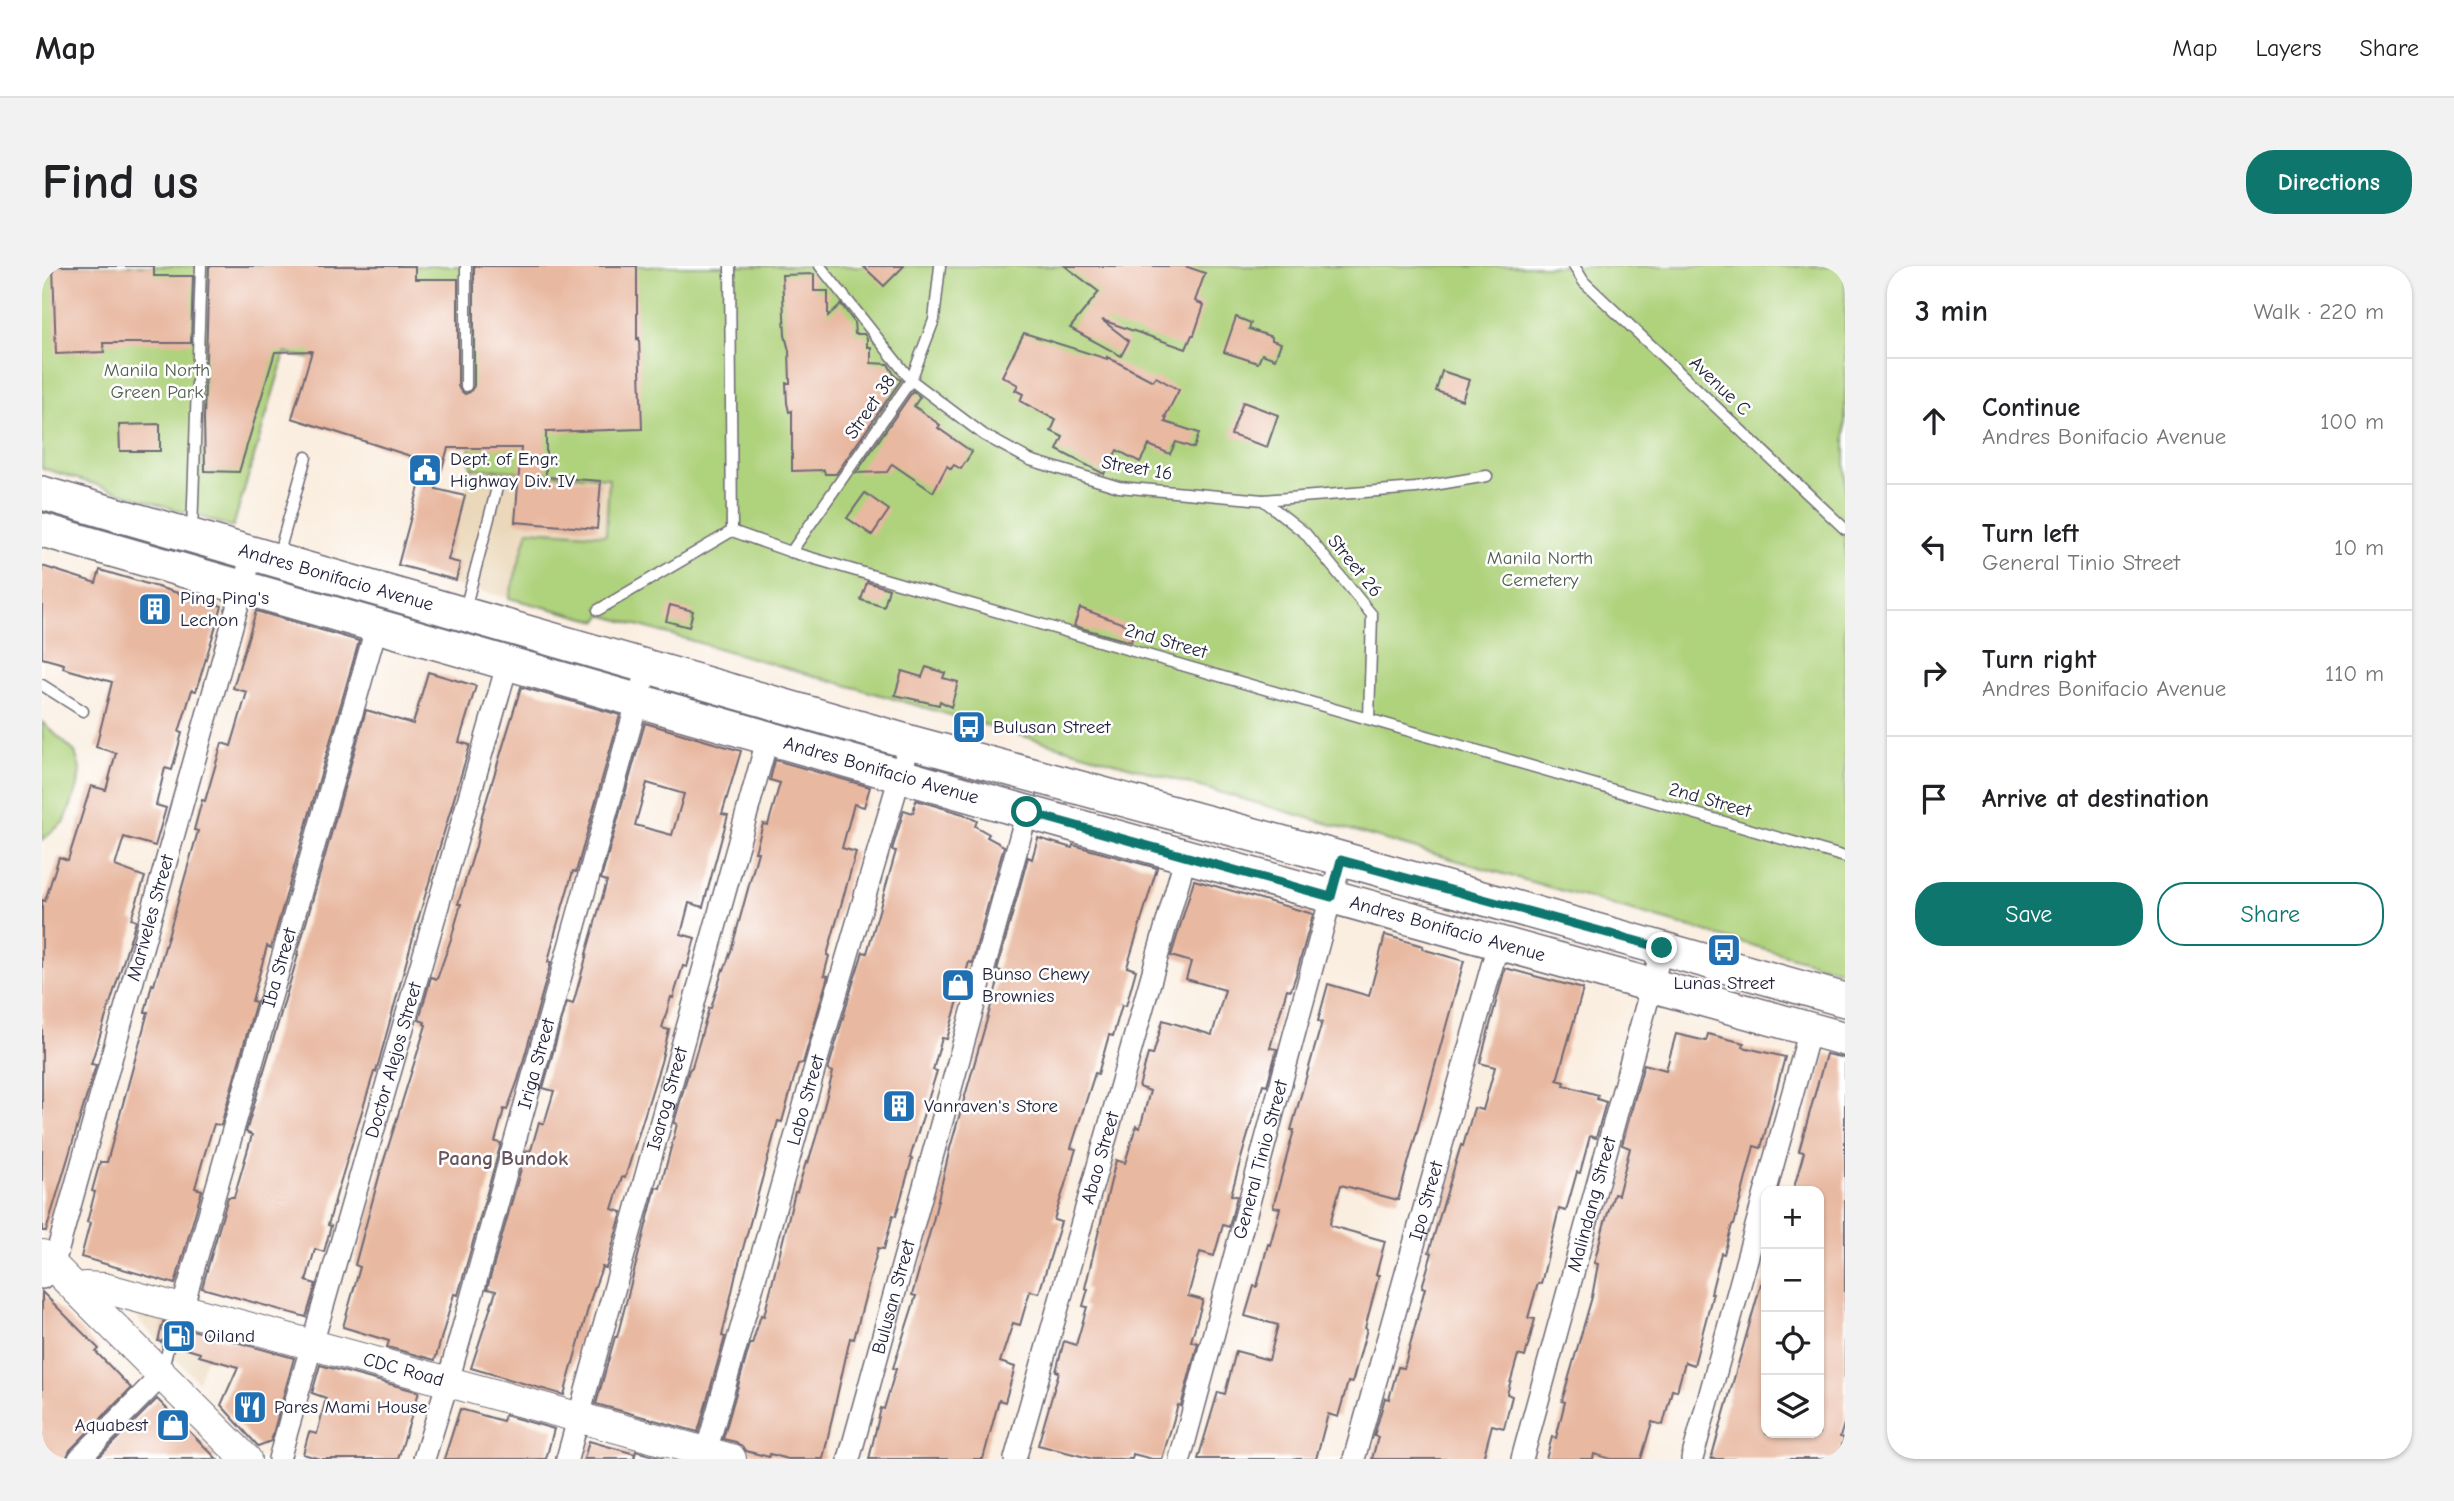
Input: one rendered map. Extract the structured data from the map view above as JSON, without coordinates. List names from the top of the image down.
{
  "streets": {
    "main road": ["Andres Bonifacio Avenue"],
    "street": [
      "Mariveles Street",
      "Iba Street",
      "Doctor Alejos Street",
      "Iriga Street",
      "Isarog Street",
      "Labo Street",
      "Abao Street",
      "General Tinio Street",
      "Ipo Street",
      "Malindang Street",
      "Bulusan Street",
      "CDC Road"
    ],
    "lane": [
      "Avenue C",
      "Street 38",
      "Street 16",
      "Street 26",
      "2nd Street"
    ]
  },
  "crossings": [
    ["Street 38", "Street 16"],
    ["Street 38", "2nd Street"],
    ["Street 16", "Street 26"],
    ["Street 26", "2nd Street"],
    ["Andres Bonifacio Avenue", "Mariveles Street"],
    ["Andres Bonifacio Avenue", "Iba Street"],
    ["Andres Bonifacio Avenue", "Doctor Alejos Street"],
    ["Andres Bonifacio Avenue", "Iriga Street"],
    ["Andres Bonifacio Avenue", "Isarog Street"],
    ["Andres Bonifacio Avenue", "Labo Street"],
    ["Andres Bonifacio Avenue", "Abao Street"],
    ["Andres Bonifacio Avenue", "General Tinio Street"],
    ["Andres Bonifacio Avenue", "Ipo Street"],
    ["Andres Bonifacio Avenue", "Malindang Street"],
    ["Andres Bonifacio Avenue", "Bulusan Street"],
    ["Iba Street", "CDC Road"],
    ["Doctor Alejos Street", "CDC Road"],
    ["Iriga Street", "CDC Road"],
    ["Isarog Street", "CDC Road"],
    ["Labo Street", "CDC Road"]
  ],
  "districts": ["Paang Bundok"],
  "parks": ["Manila North Green Park", "Manila North Cemetery"],
  "places": {
    "public building": ["Dept. of Engr. Highway Div. IV"],
    "building": ["Ping Ping's Lechon", "Vanraven's Store"],
    "bus stop": ["Bulusan Street", "Lunas Street"],
    "shop": ["Bunso Chewy Brownies", "Aquabest"],
    "fuel station": ["Oiland"],
    "restaurant": ["Pares Mami House"]
  },
  "page": {
    "header": "Map",
    "nav": ["Map", "Layers", "Share"],
    "buttons": [
      "Directions",
      ["Save", "Share"]
    ],
    "title": "Find us",
    "heading": ["3 min", "Walk · 220 m"],
    "list": [
      ["Continue", "Andres Bonifacio Avenue", "100 m"],
      ["Turn left", "General Tinio Street", "10 m"],
      ["Turn right", "Andres Bonifacio Avenue", "110 m"],
      "Arrive at destination"
    ],
    "map_buttons": ["+", "−"]
  }
}
